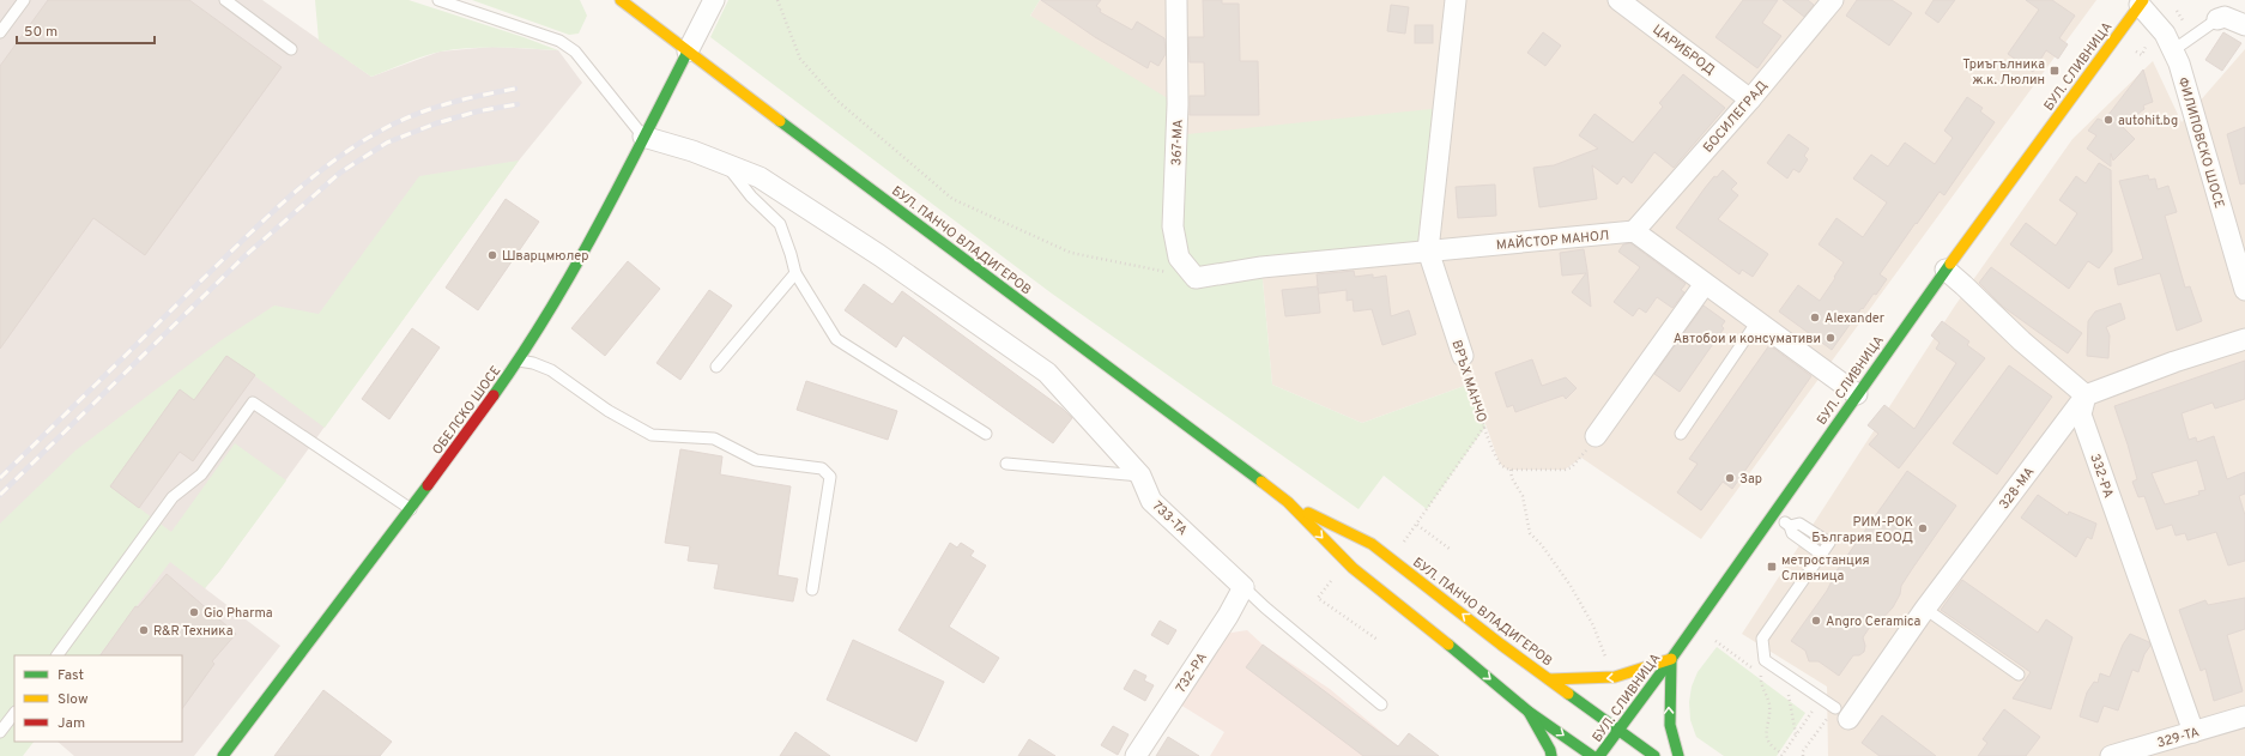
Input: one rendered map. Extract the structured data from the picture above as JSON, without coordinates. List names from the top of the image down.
{
  "streets": {
    "street": [
      "ЦАРИБРОД",
      "БУЛ. СЛИВНИЦА",
      "БОСИЛЕГРАД",
      "367-МА",
      "ФИЛИПОВСКО ШОСЕ",
      "БУЛ. ПАНЧО ВЛАДИГЕРОВ",
      "МАЙСТОР МАНОЛ",
      "ВРЪХ МАНЧО",
      "ОБЕЛСКО ШОСЕ",
      "332-РА",
      "328-МА",
      "733-ТА",
      "732-РА",
      "329-ТА"
    ]
  },
  "crossings": [
    ["ЦАРИБРОД", "БОСИЛЕГРАД"],
    ["БУЛ. СЛИВНИЦА", "ФИЛИПОВСКО ШОСЕ"],
    ["БУЛ. СЛИВНИЦА", "БУЛ. ПАНЧО ВЛАДИГЕРОВ"],
    ["БОСИЛЕГРАД", "МАЙСТОР МАНОЛ"],
    ["367-МА", "МАЙСТОР МАНОЛ"],
    ["БУЛ. ПАНЧО ВЛАДИГЕРОВ", "ОБЕЛСКО ШОСЕ"],
    ["МАЙСТОР МАНОЛ", "ВРЪХ МАНЧО"],
    ["ОБЕЛСКО ШОСЕ", "733-ТА"],
    ["332-РА", "328-МА"],
    ["332-РА", "329-ТА"],
    ["733-ТА", "732-РА"]
  ],
  "places": {
    "transit": ["Триъгълника ж.к. Люлин", "метростанция Сливница"],
    "other": [
      "autohit.bg",
      "Шварцмюлер",
      "Alexander",
      "Автобои и консумативи",
      "Зар",
      "РИМ-РОК България ЕООД",
      "Gio Pharma",
      "Angro Ceramica",
      "R&R Техника"
    ]
  },
  "legend": ["Fast", "Slow", "Jam"],
  "scale_bar": "50 m"
}
